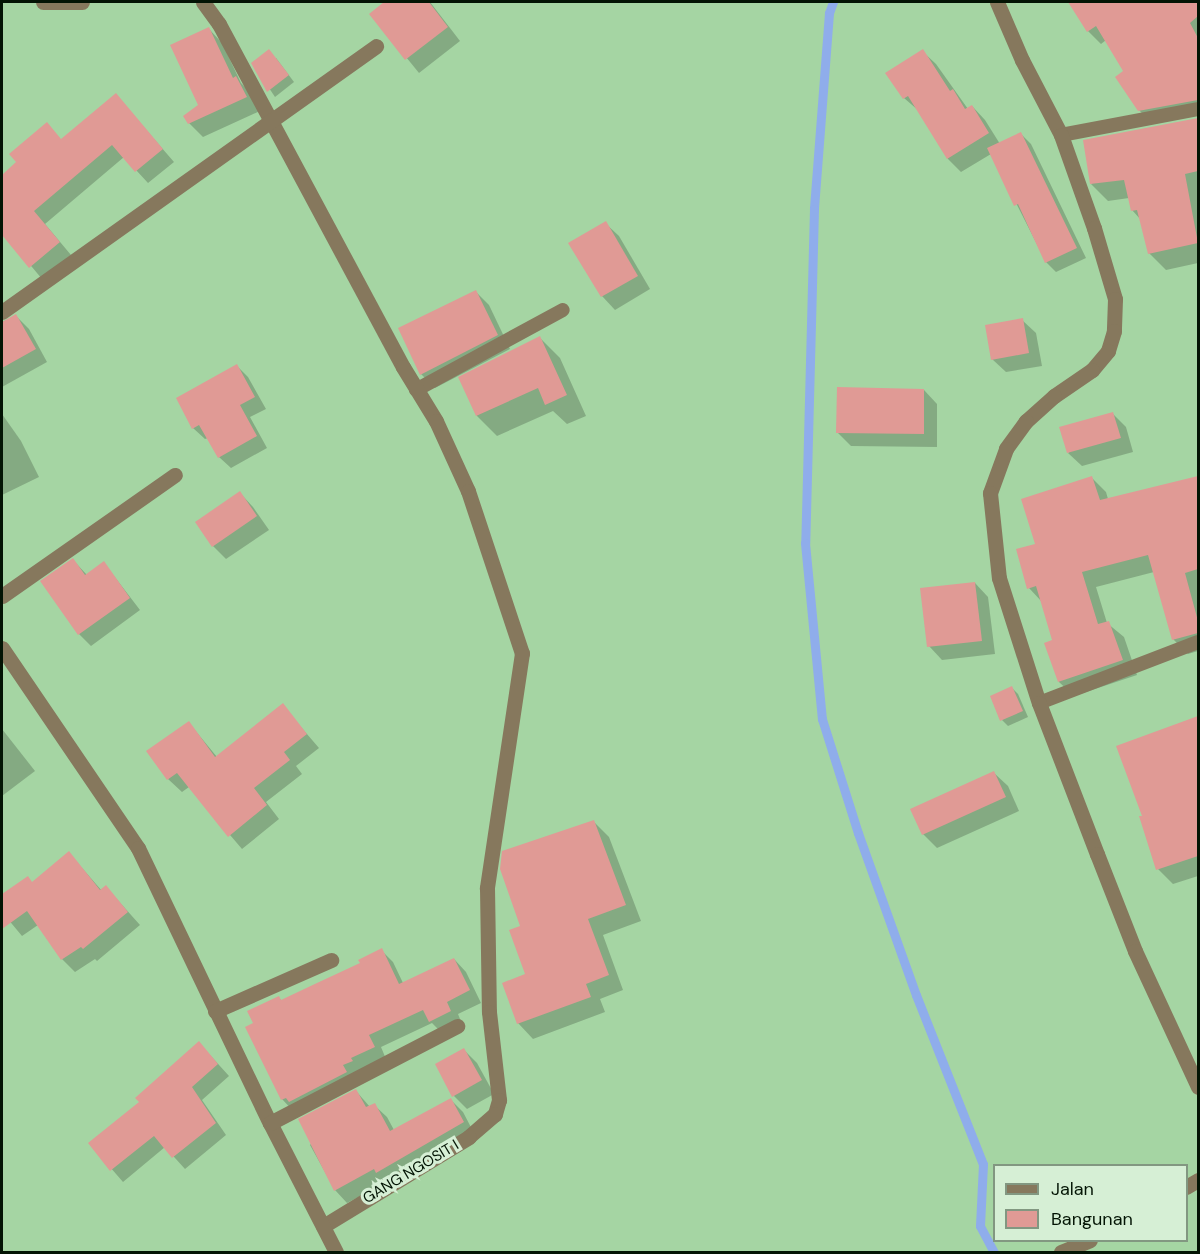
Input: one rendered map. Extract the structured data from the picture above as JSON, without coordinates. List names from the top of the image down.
{
  "streets": {
    "street": ["GANG NGOSIT I"]
  },
  "legend": ["Jalan", "Bangunan"]
}
